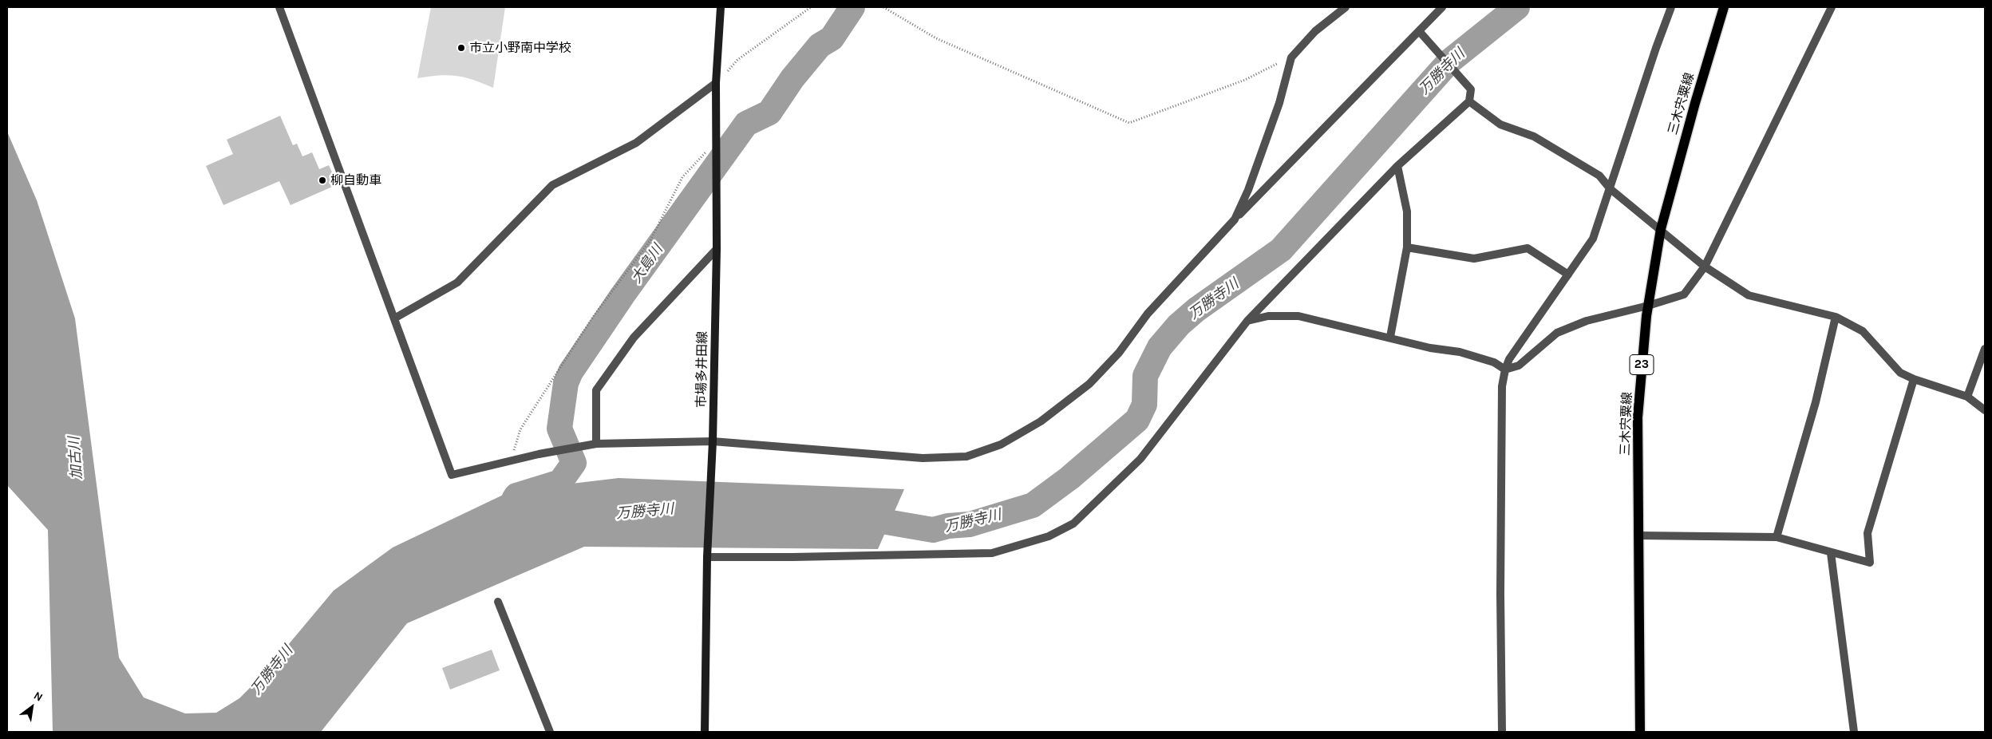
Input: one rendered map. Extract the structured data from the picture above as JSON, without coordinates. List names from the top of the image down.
{
  "streets": {
    "main road": ["三木宍粟線", "23", "市場多井田線"]
  },
  "water": ["万勝寺川", "大島川", "加古川"],
  "places": ["市立小野南中学校", "柳自動車"],
  "north": "top right"
}
